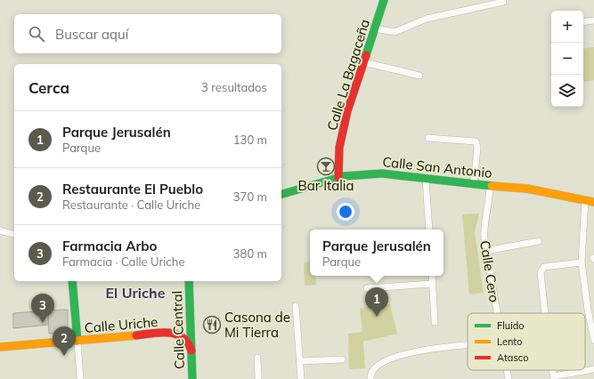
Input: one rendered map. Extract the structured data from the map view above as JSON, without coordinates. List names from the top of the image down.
{
  "streets": {
    "main road": [
      "Calle La Bagaceña",
      "Calle San Antonio",
      "Calle Uriche",
      "Calle Central"
    ],
    "street": ["Calle Cero"]
  },
  "crossings": [
    ["Calle La Bagaceña", "Calle San Antonio"],
    ["Calle San Antonio", "Calle Cero"],
    ["Calle Uriche", "Calle Central"]
  ],
  "districts": ["El Uriche"],
  "places": {
    "bar": ["Bar Italia"],
    "restaurant": ["Casona de Mi Tierra"]
  },
  "legend": ["Fluido", "Lento", "Atasco"],
  "page": {
    "map_buttons": ["+", "−"],
    "search": "Buscar aquí",
    "heading": ["Cerca", "3 resultados"],
    "list": [
      {
        "mark": "1",
        "name": "Parque Jerusalén",
        "note": "Parque",
        "value": "130 m"
      },
      {
        "mark": "2",
        "name": "Restaurante El Pueblo",
        "note": "Restaurante · Calle Uriche",
        "value": "370 m"
      },
      {
        "mark": "3",
        "name": "Farmacia Arbo",
        "note": "Farmacia · Calle Uriche",
        "value": "380 m"
      }
    ],
    "popup": ["Parque Jerusalén", "Parque"],
    "pins": ["1", "3", "2"]
  }
}
